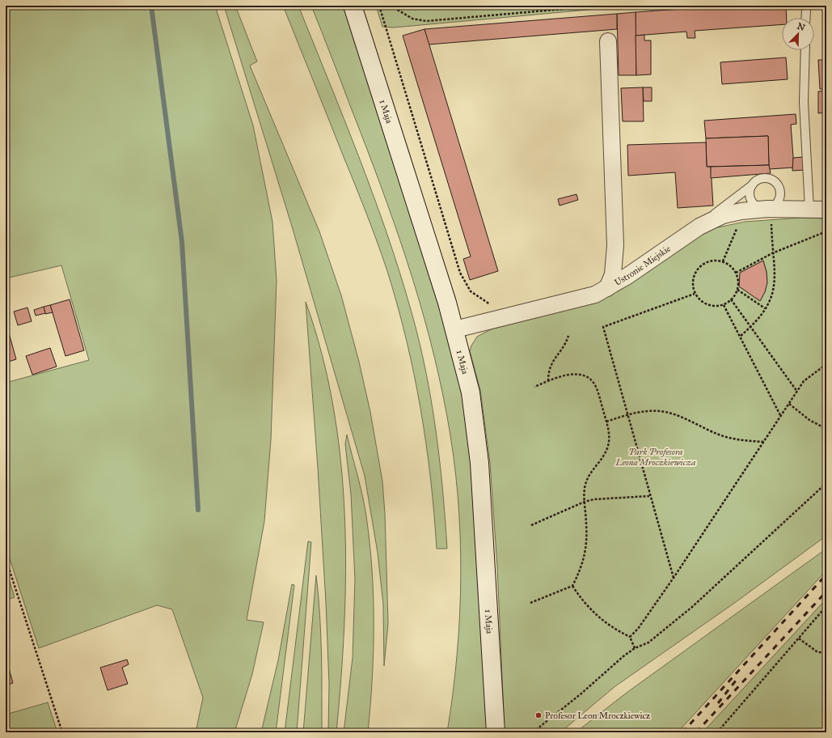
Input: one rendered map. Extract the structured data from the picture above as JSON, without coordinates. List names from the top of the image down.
{
  "streets": {
    "street": ["1 Maja", "Ustronie Miejskie"]
  },
  "crossings": [
    ["1 Maja", "Ustronie Miejskie"]
  ],
  "parks": ["Park Profesora Leona Mroczkiewicza"],
  "places": ["Profesor Leon Mroczkiewicz"],
  "north": "top right"
}
